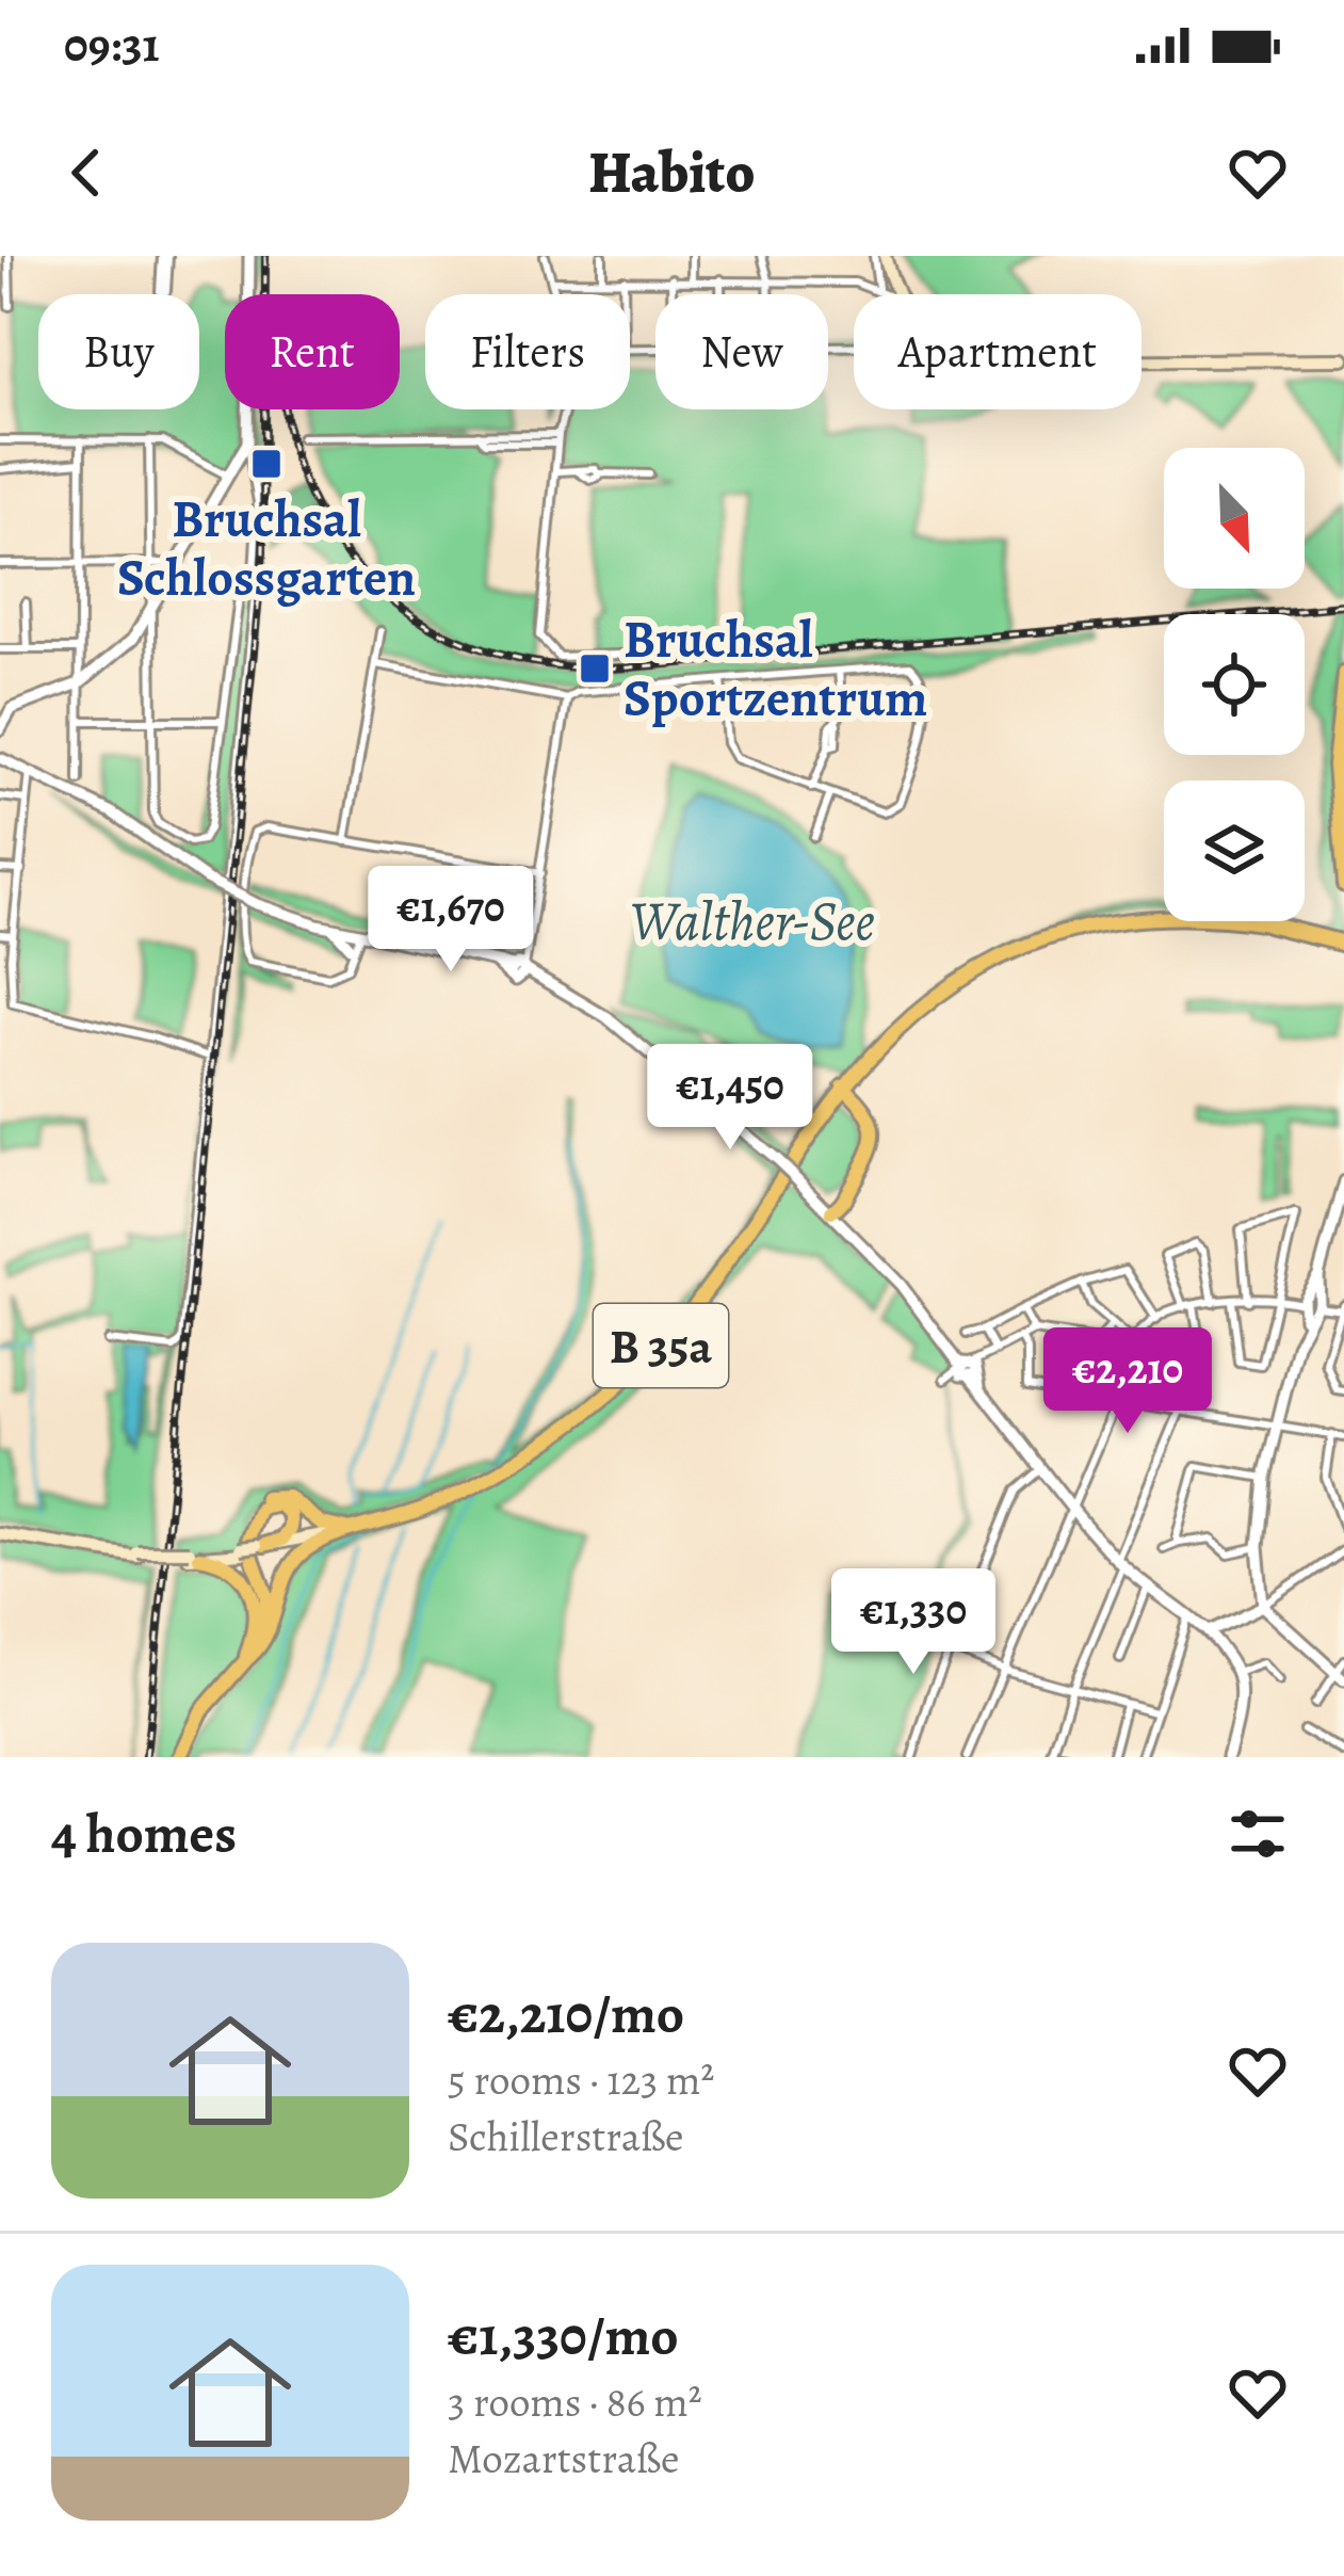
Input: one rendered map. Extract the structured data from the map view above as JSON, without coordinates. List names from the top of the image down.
{
  "streets": {
    "highway": ["B 35a"]
  },
  "water": ["Walther-See"],
  "places": {
    "transit": ["Bruchsal Schlossgarten", "Bruchsal Sportzentrum"]
  },
  "north": "bottom right",
  "page": {
    "status": "09:31",
    "header": "Habito",
    "chip": [
      "Buy",
      "Rent",
      "Filters",
      "New",
      "Apartment"
    ],
    "price": [
      "€1,670",
      "€1,450",
      "€2,210",
      "€1,330"
    ],
    "heading": "4 homes",
    "list": [
      {
        "name": "€2,210/mo",
        "note": "5 rooms · 123 m² · Schillerstraße"
      },
      {
        "name": "€1,330/mo",
        "note": "3 rooms · 86 m² · Mozartstraße"
      }
    ]
  }
}
